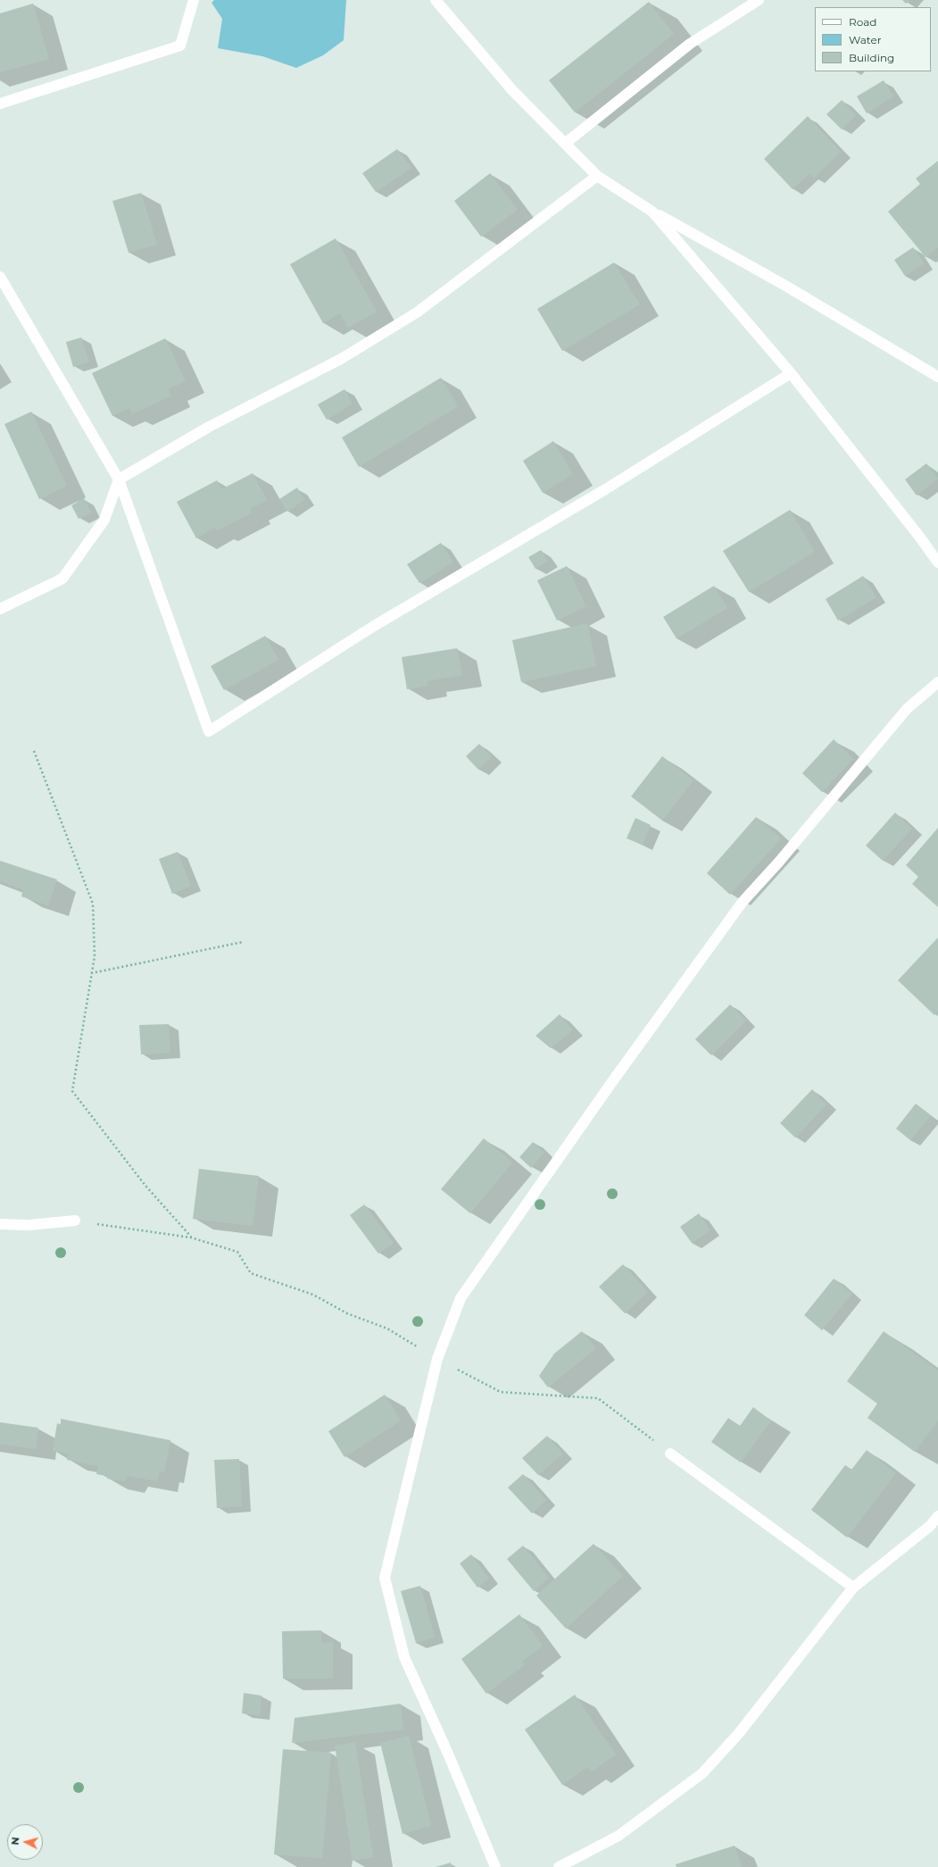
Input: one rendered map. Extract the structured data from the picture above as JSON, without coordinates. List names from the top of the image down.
{
  "legend": ["Road", "Water", "Building"],
  "north": "left"
}
